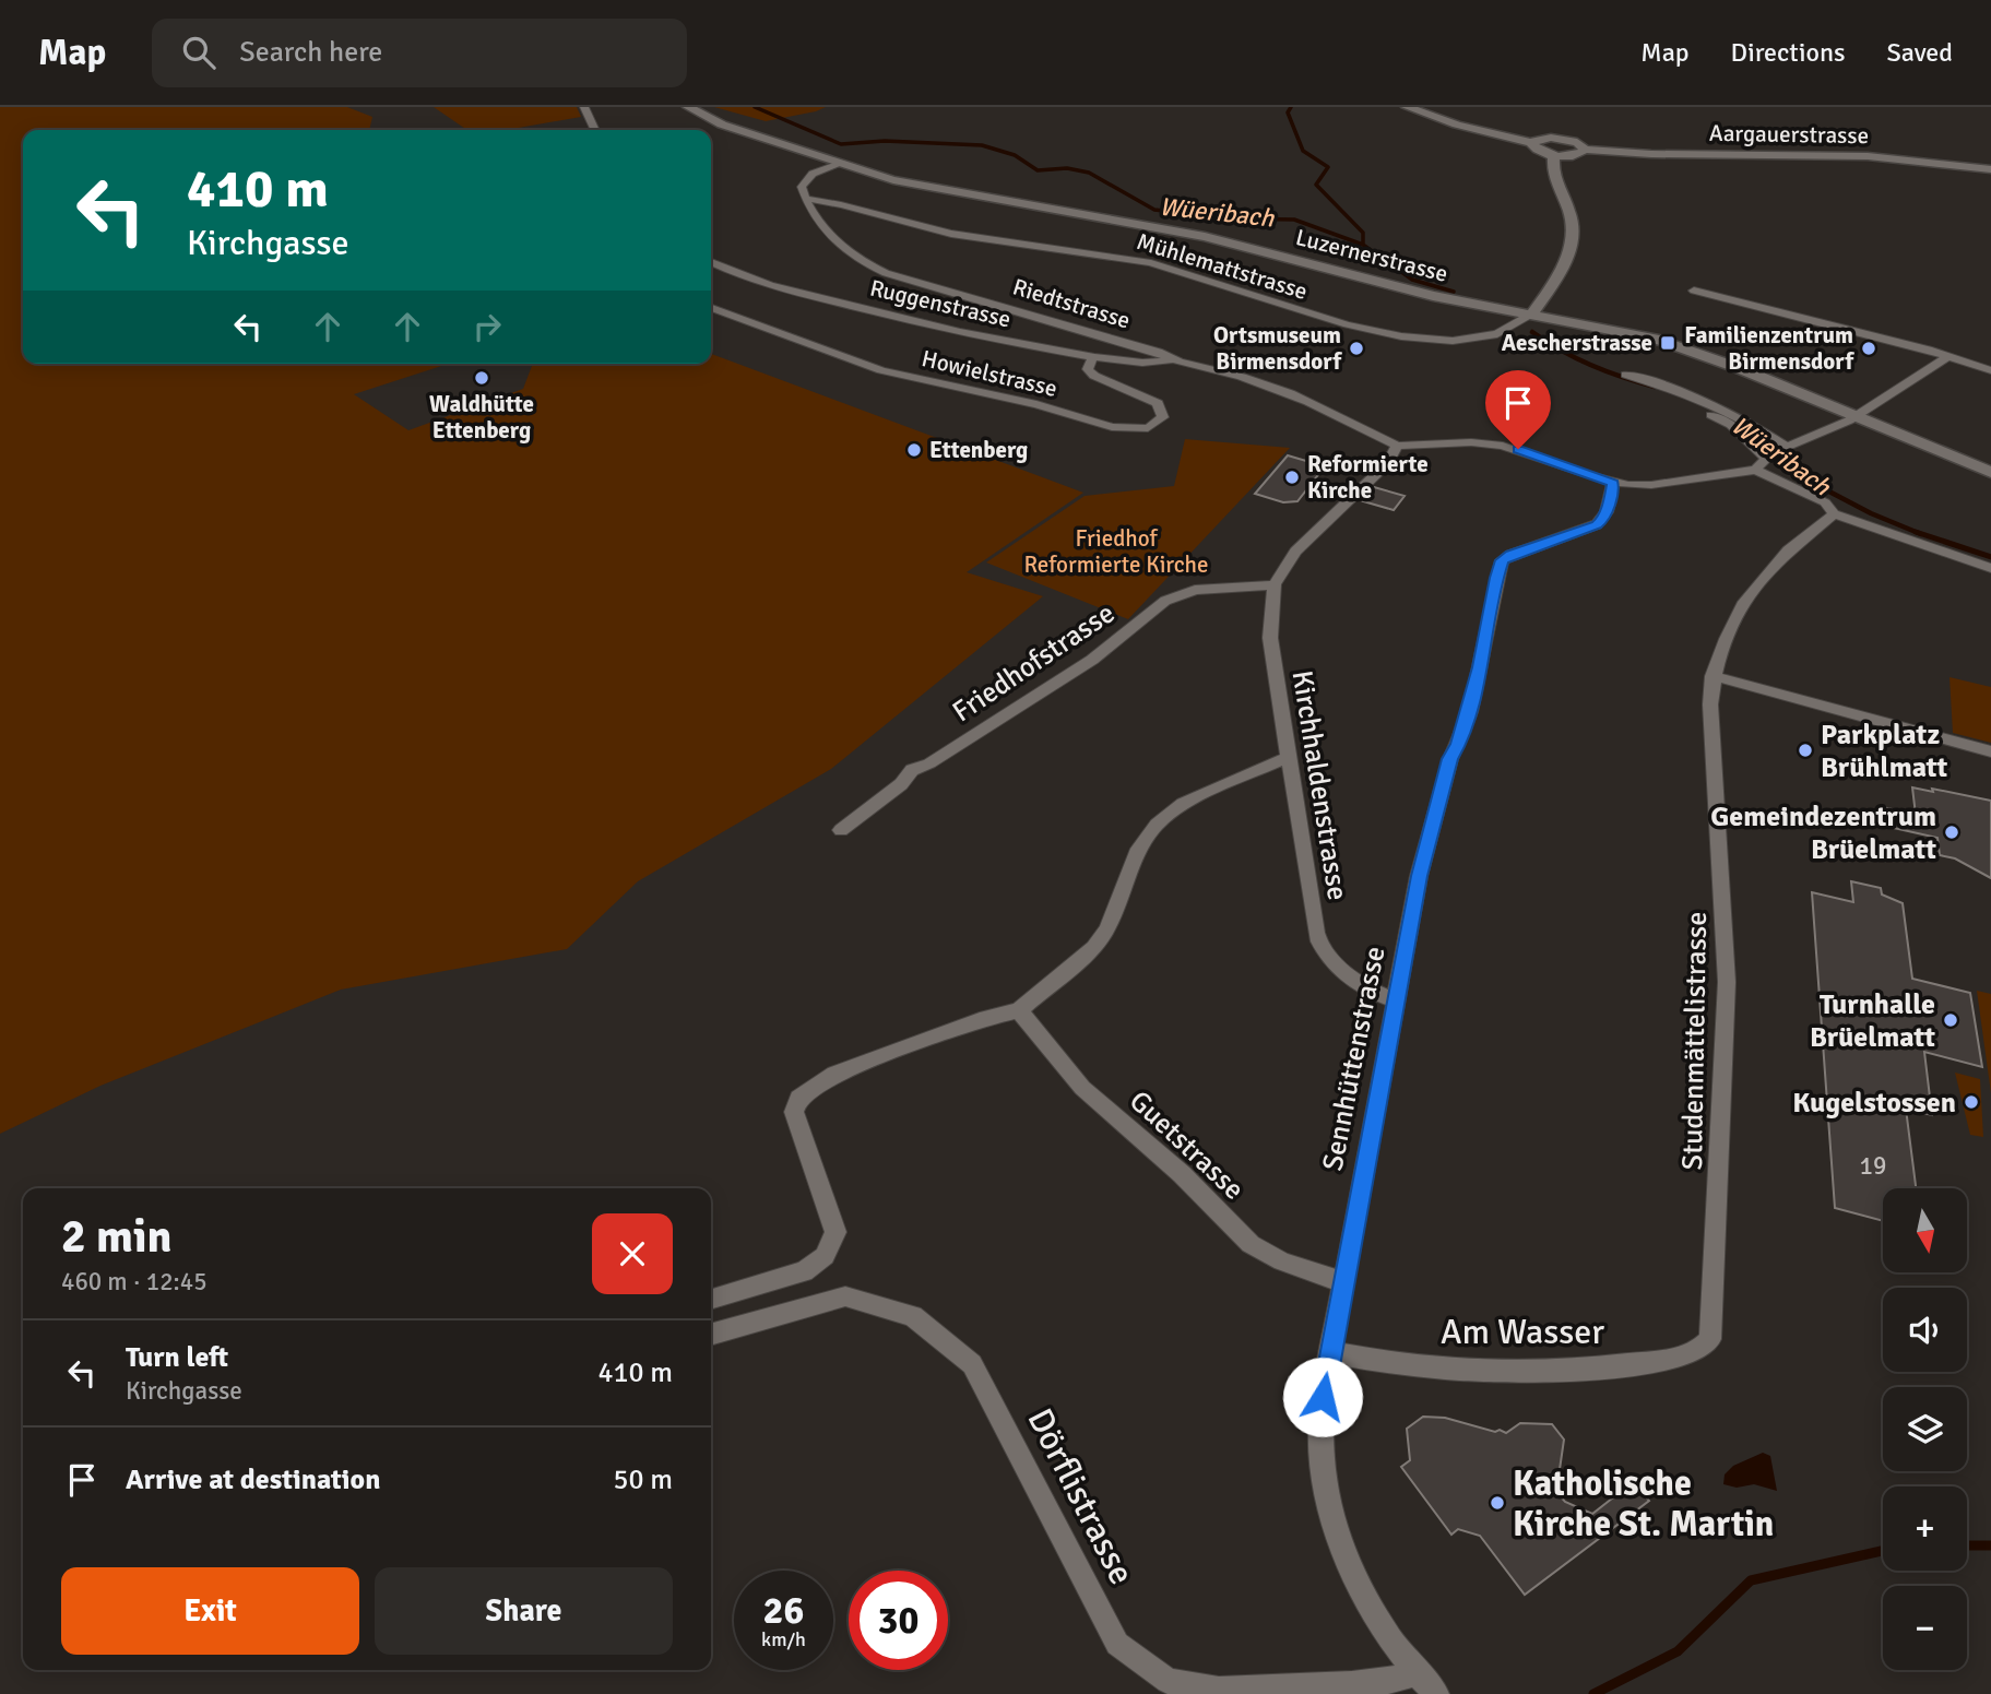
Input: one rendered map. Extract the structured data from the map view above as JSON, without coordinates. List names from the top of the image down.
{
  "streets": {
    "main road": ["Aargauerstrasse", "Luzernerstrasse"],
    "street": [
      "Mühlemattstrasse",
      "Ruggenstrasse",
      "Riedtstrasse",
      "Howielstrasse",
      "Friedhofstrasse",
      "Kirchhaldenstrasse",
      "Studenmättelistrasse",
      "Sennhüttenstrasse",
      "Guetstrasse",
      "Am Wasser",
      "Dörflistrasse"
    ]
  },
  "crossings": [
    ["Luzernerstrasse", "Mühlemattstrasse"],
    ["Mühlemattstrasse", "Riedtstrasse"],
    ["Ruggenstrasse", "Riedtstrasse"],
    ["Ruggenstrasse", "Howielstrasse"],
    ["Friedhofstrasse", "Kirchhaldenstrasse"],
    ["Kirchhaldenstrasse", "Sennhüttenstrasse"],
    ["Studenmättelistrasse", "Am Wasser"],
    ["Sennhüttenstrasse", "Guetstrasse"],
    ["Sennhüttenstrasse", "Am Wasser"],
    ["Sennhüttenstrasse", "Dörflistrasse"]
  ],
  "water": ["Wüeribach"],
  "parks": ["Friedhof Reformierte Kirche"],
  "places": {
    "transit": ["Aescherstrasse"],
    "other": [
      "Ortsmuseum Birmensdorf",
      "Familienzentrum Birmensdorf",
      "Waldhütte Ettenberg",
      "Ettenberg",
      "Reformierte Kirche",
      "Parkplatz Brühlmatt",
      "Gemeindezentrum Brüelmatt",
      "Turnhalle Brüelmatt",
      "Kugelstossen",
      "Katholische Kirche St. Martin"
    ]
  },
  "house_numbers": ["19"],
  "north": "bottom",
  "page": {
    "header": "Map",
    "search": "Search here",
    "nav": ["Map", "Directions", "Saved"],
    "turn": ["410 m", "Kirchgasse"],
    "map_buttons": ["+", "−"],
    "heading": ["2 min", "460 m · 12:45"],
    "list": [
      {
        "name": "Turn left",
        "note": "Kirchgasse",
        "value": "410 m"
      },
      {
        "name": "Arrive at destination",
        "value": "50 m"
      }
    ],
    "buttons": ["Exit", "Share"],
    "speed": "26 km/h",
    "limit": "30"
  }
}
